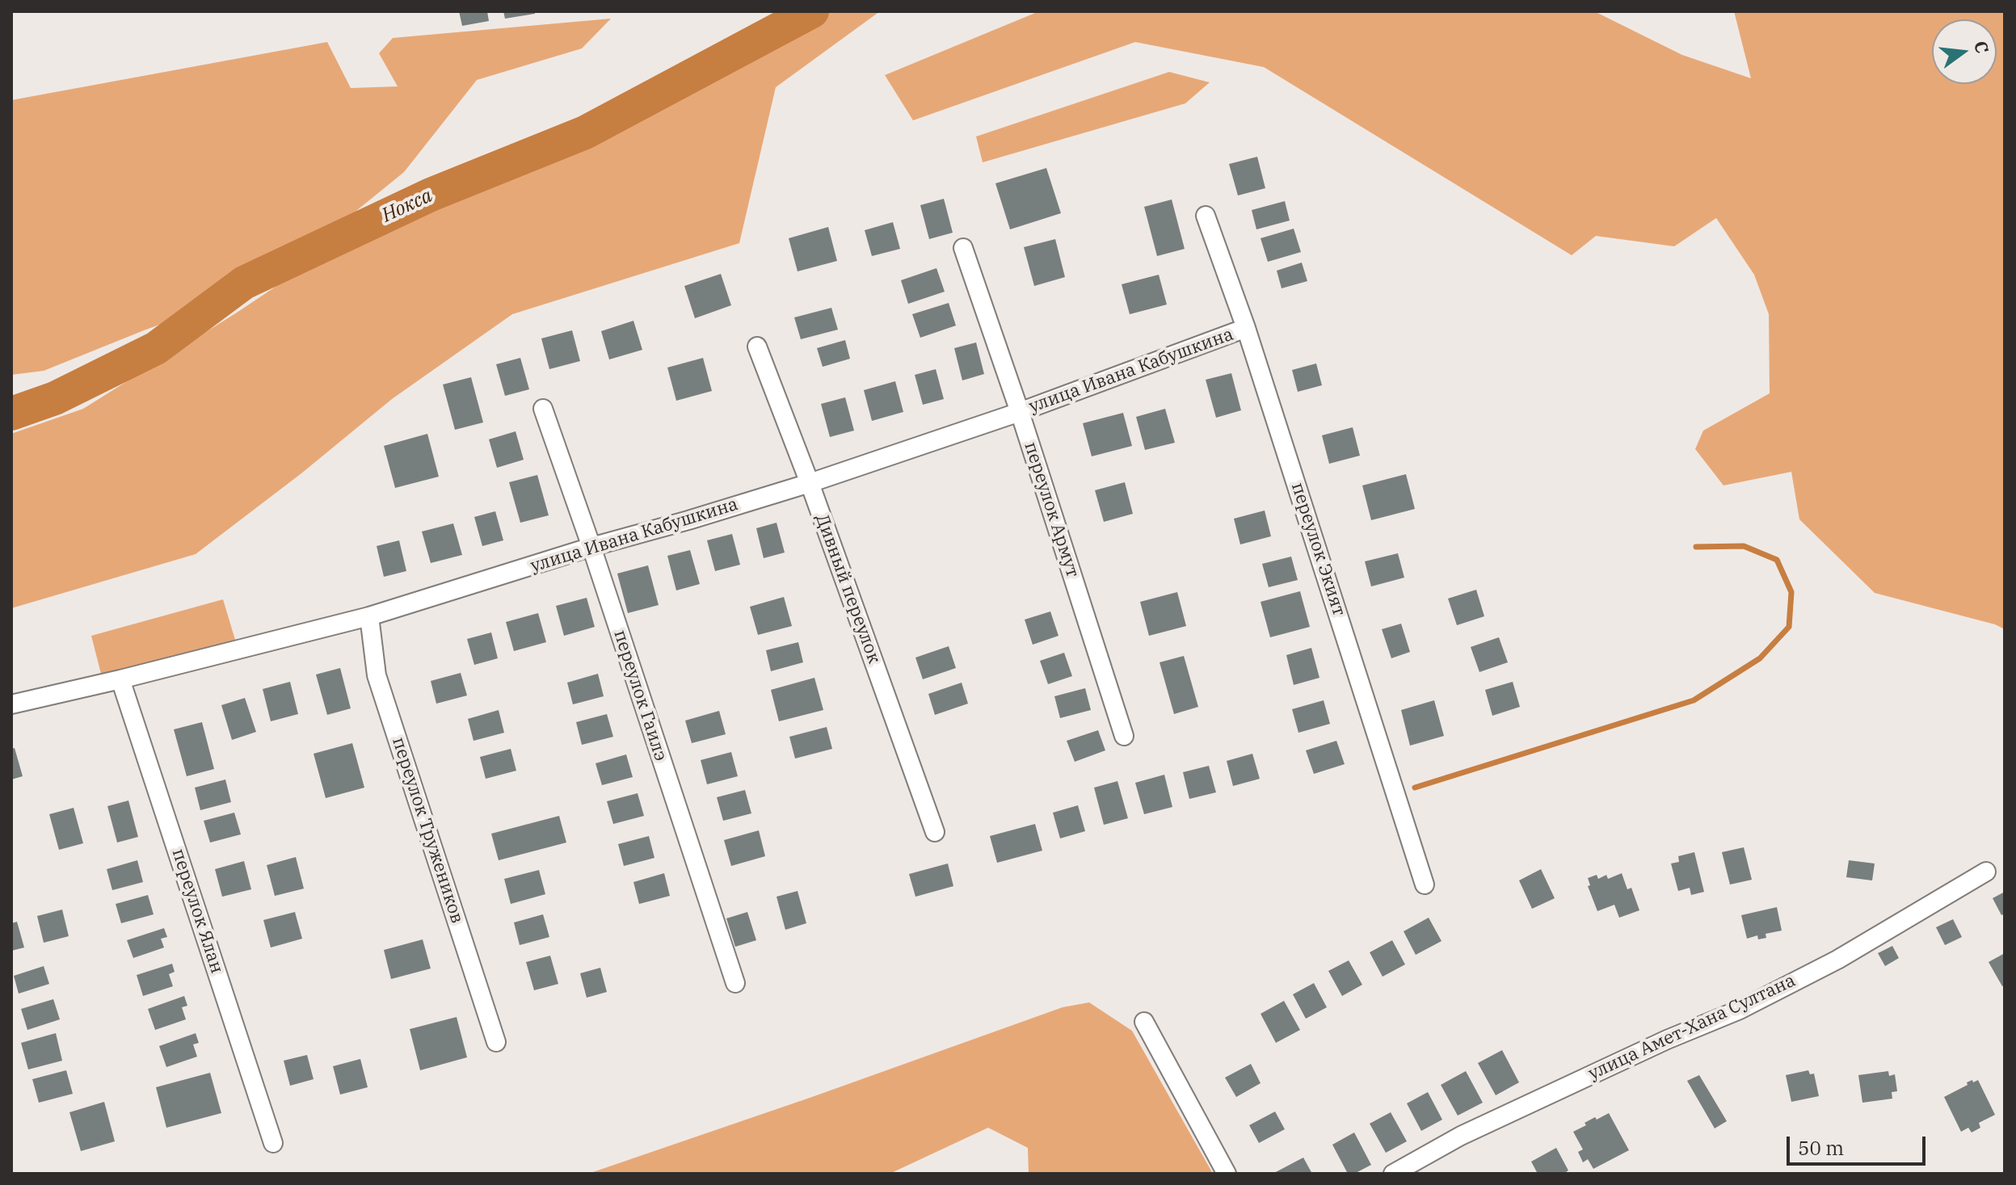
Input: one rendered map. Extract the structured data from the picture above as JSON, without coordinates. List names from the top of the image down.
{
  "streets": {
    "street": [
      "улица Ивана Кабушкина",
      "переулок Армут",
      "переулок Экият",
      "Дивный переулок",
      "переулок Гаилэ",
      "переулок Тружеников",
      "переулок Ялан",
      "улица Амет-Хана Султана"
    ]
  },
  "crossings": [
    ["улица Ивана Кабушкина", "переулок Армут"],
    ["улица Ивана Кабушкина", "переулок Экият"],
    ["улица Ивана Кабушкина", "Дивный переулок"],
    ["улица Ивана Кабушкина", "переулок Гаилэ"],
    ["улица Ивана Кабушкина", "переулок Тружеников"],
    ["улица Ивана Кабушкина", "переулок Ялан"]
  ],
  "water": ["Нокса"],
  "scale_bar": "50 m",
  "north": "right"
}
